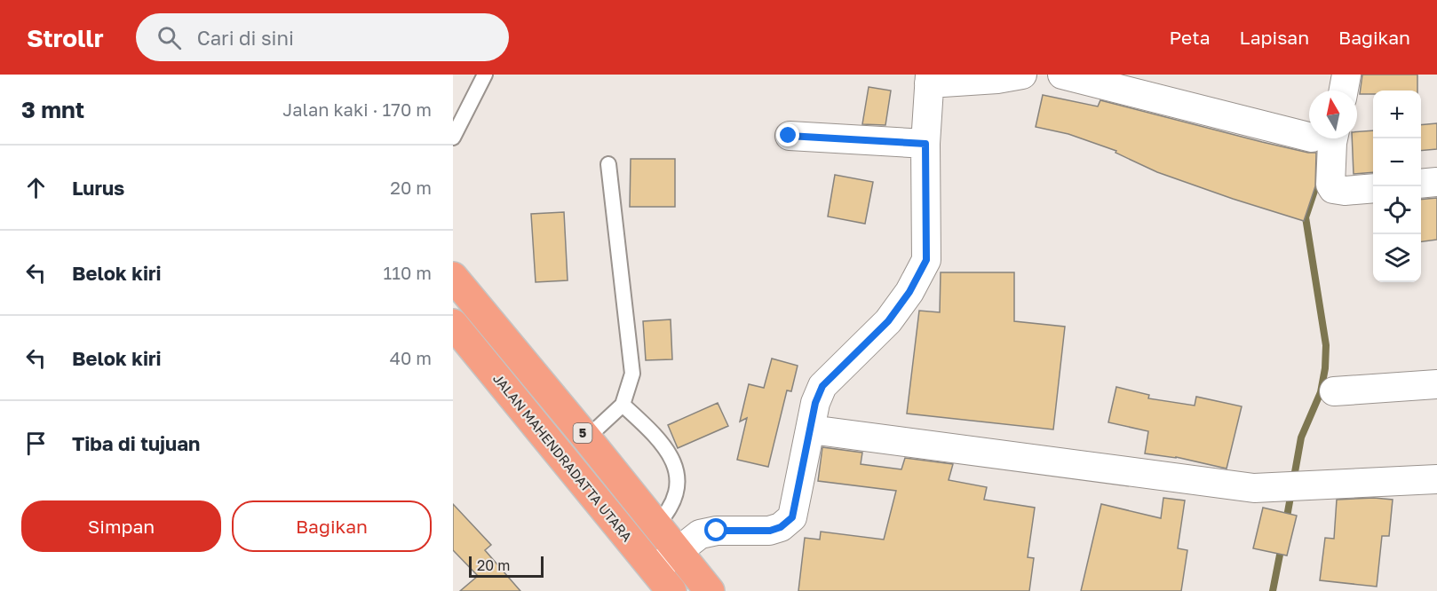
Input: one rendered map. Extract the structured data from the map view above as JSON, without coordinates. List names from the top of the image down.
{
  "streets": {
    "highway": ["5", "JALAN MAHENDRADATTA UTARA"]
  },
  "scale_bar": "20 m",
  "north": "top",
  "page": {
    "header": "Strollr",
    "search": "Cari di sini",
    "nav": ["Peta", "Lapisan", "Bagikan"],
    "heading": ["3 mnt", "Jalan kaki · 170 m"],
    "map_buttons": ["+", "−"],
    "list": [
      ["Lurus", "20 m"],
      ["Belok kiri", "110 m"],
      ["Belok kiri", "40 m"],
      "Tiba di tujuan"
    ],
    "buttons": ["Simpan", "Bagikan"],
    "scale": "20 m"
  }
}
